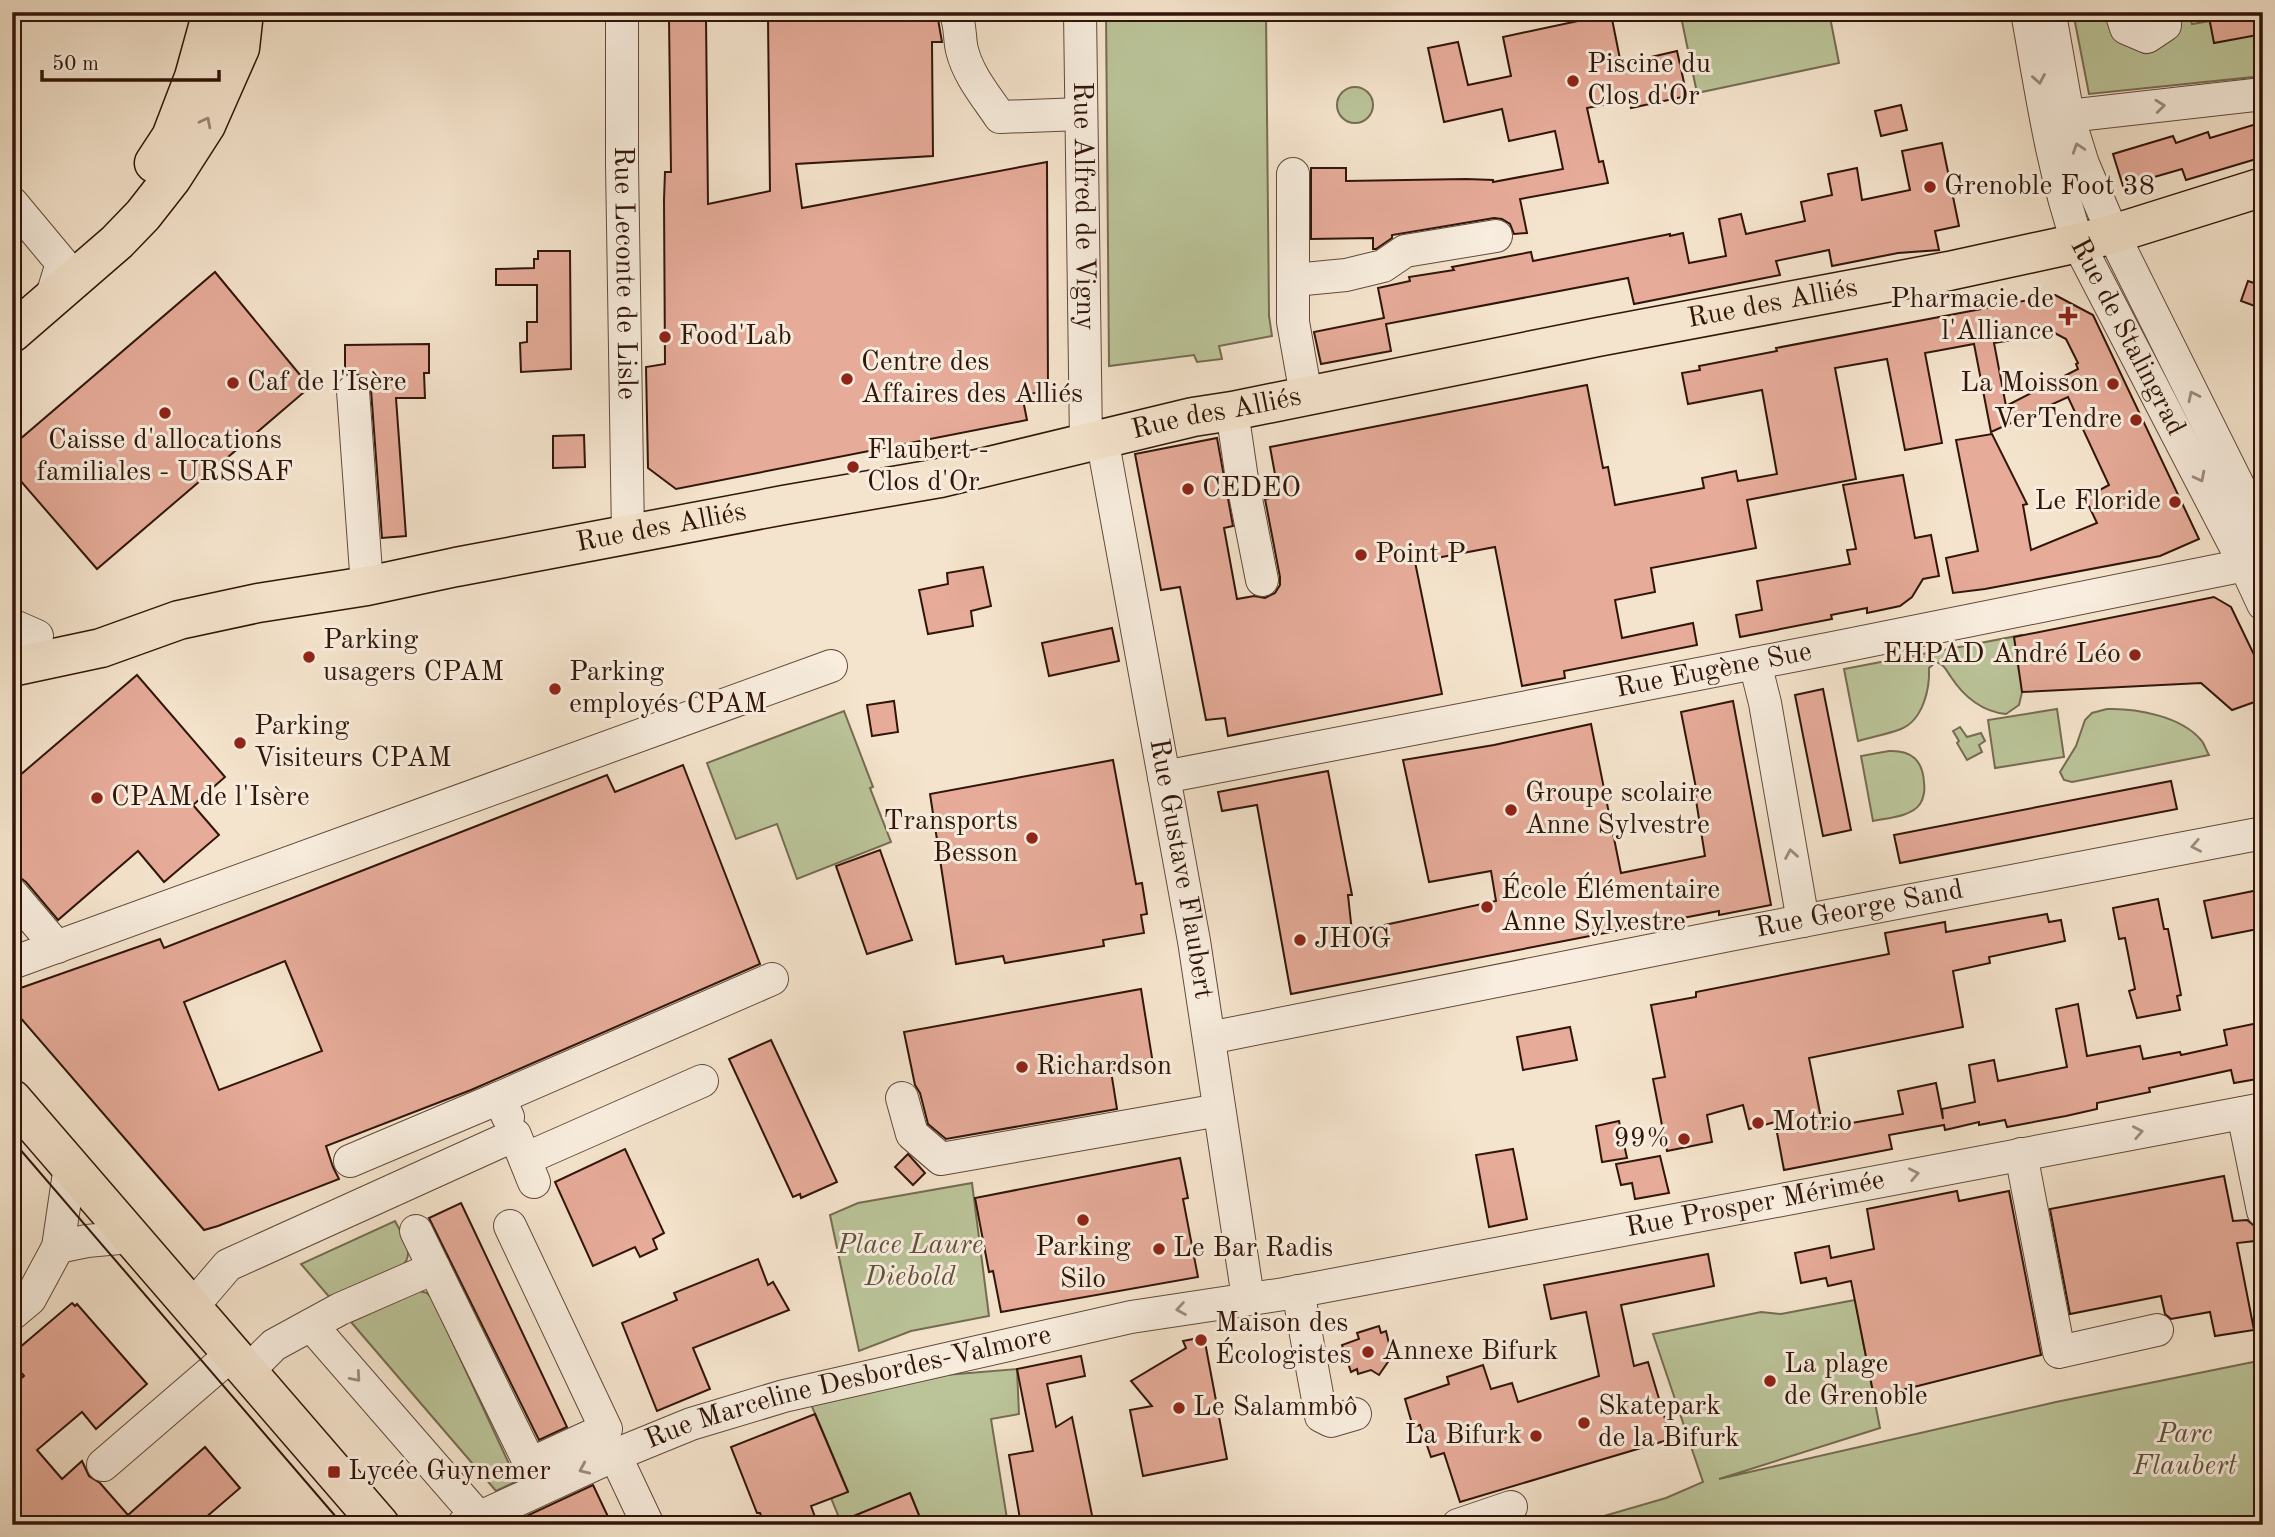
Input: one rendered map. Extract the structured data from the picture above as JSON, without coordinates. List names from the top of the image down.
{
  "streets": {
    "main road": ["Rue des Alliés"],
    "street": [
      "Rue Alfred de Vigny",
      "Rue Leconte de Lisle",
      "Rue de Stalingrad",
      "Rue Eugène Sue",
      "Rue Gustave Flaubert",
      "Rue George Sand",
      "Rue Prosper Mérimée",
      "Rue Marceline Desbordes-Valmore"
    ]
  },
  "crossings": [
    ["Rue Alfred de Vigny", "Rue des Alliés"],
    ["Rue Alfred de Vigny", "Rue Gustave Flaubert"],
    ["Rue Leconte de Lisle", "Rue des Alliés"],
    ["Rue des Alliés", "Rue de Stalingrad"],
    ["Rue des Alliés", "Rue Gustave Flaubert"],
    ["Rue de Stalingrad", "Rue Eugène Sue"],
    ["Rue Eugène Sue", "Rue Gustave Flaubert"],
    ["Rue Gustave Flaubert", "Rue George Sand"],
    ["Rue Gustave Flaubert", "Rue Prosper Mérimée"],
    ["Rue Gustave Flaubert", "Rue Marceline Desbordes-Valmore"],
    ["Rue Prosper Mérimée", "Rue Marceline Desbordes-Valmore"]
  ],
  "one_way": ["Rue George Sand", "Rue Prosper Mérimée", "Rue Marceline Desbordes-Valmore"],
  "parks": ["Place Laure Diebold", "Parc Flaubert"],
  "places": {
    "other": [
      "Piscine du Clos d'Or",
      "Grenoble Foot 38",
      "Food'Lab",
      "Centre des Affaires des Alliés",
      "Caf de l'Isère",
      "La Moisson",
      "Caisse d'allocations familiales - URSSAF",
      "VerTendre",
      "Flaubert - Clos d'Or",
      "CEDEO",
      "Le Floride",
      "Point P",
      "EHPAD André Léo",
      "Parking usagers CPAM",
      "Parking employés CPAM",
      "Parking Visiteurs CPAM",
      "CPAM de l'Isère",
      "Groupe scolaire Anne Sylvestre",
      "Transports Besson",
      "École Élémentaire Anne Sylvestre",
      "JHOG",
      "Richardson",
      "Motrio",
      "99%",
      "Parking Silo",
      "Le Bar Radis",
      "Maison des Écologistes",
      "Annexe Bifurk",
      "La plage de Grenoble",
      "Le Salammbô",
      "Skatepark de la Bifurk",
      "La Bifurk"
    ],
    "health": ["Pharmacie de l'Alliance"],
    "transit": ["Lycée Guynemer"]
  },
  "scale_bar": "50 m"
}
